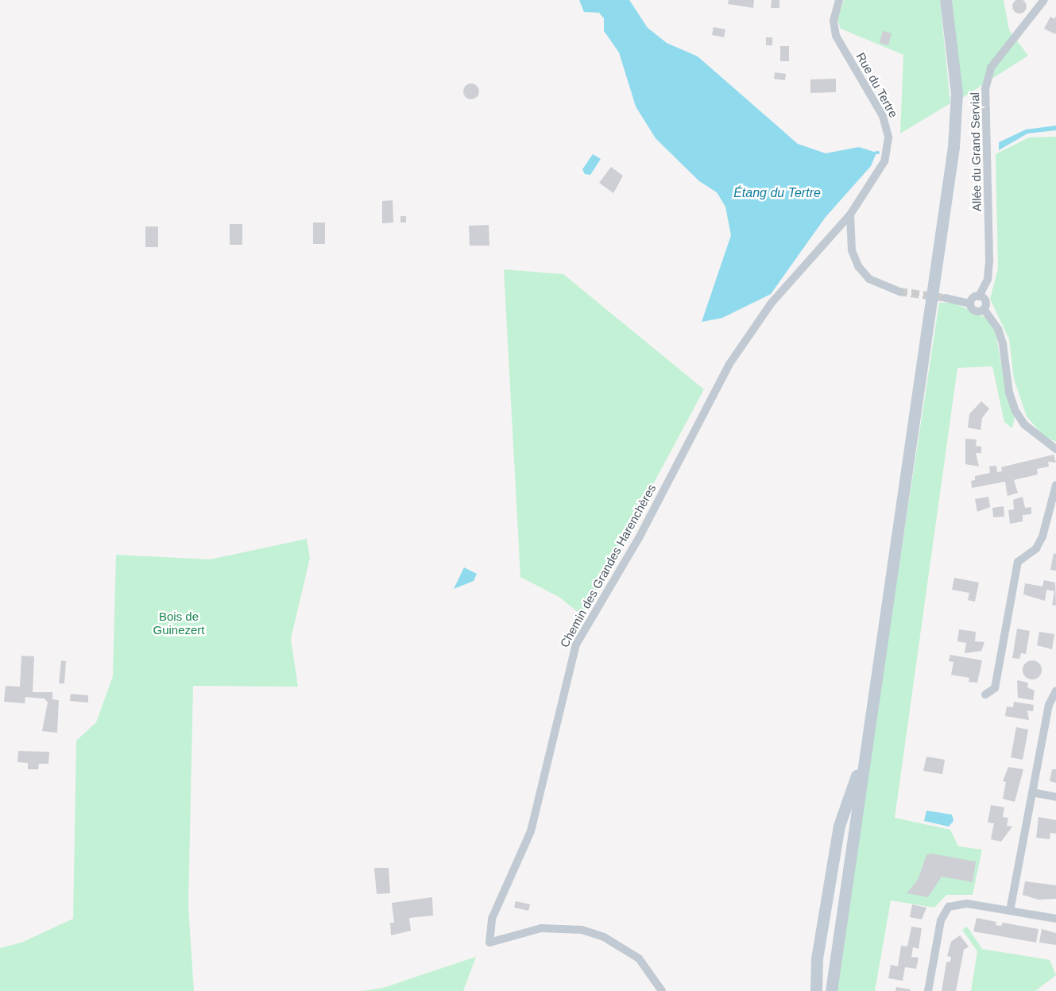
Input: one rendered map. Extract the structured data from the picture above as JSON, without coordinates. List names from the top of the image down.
{
  "streets": {
    "street": ["Rue du Tertre", "Allée du Grand Servial", "Chemin des Grandes Harenchères"]
  },
  "crossings": [
    ["Rue du Tertre", "Chemin des Grandes Harenchères"]
  ],
  "water": ["Étang du Tertre"],
  "parks": ["Bois de Guinezert"]
}
